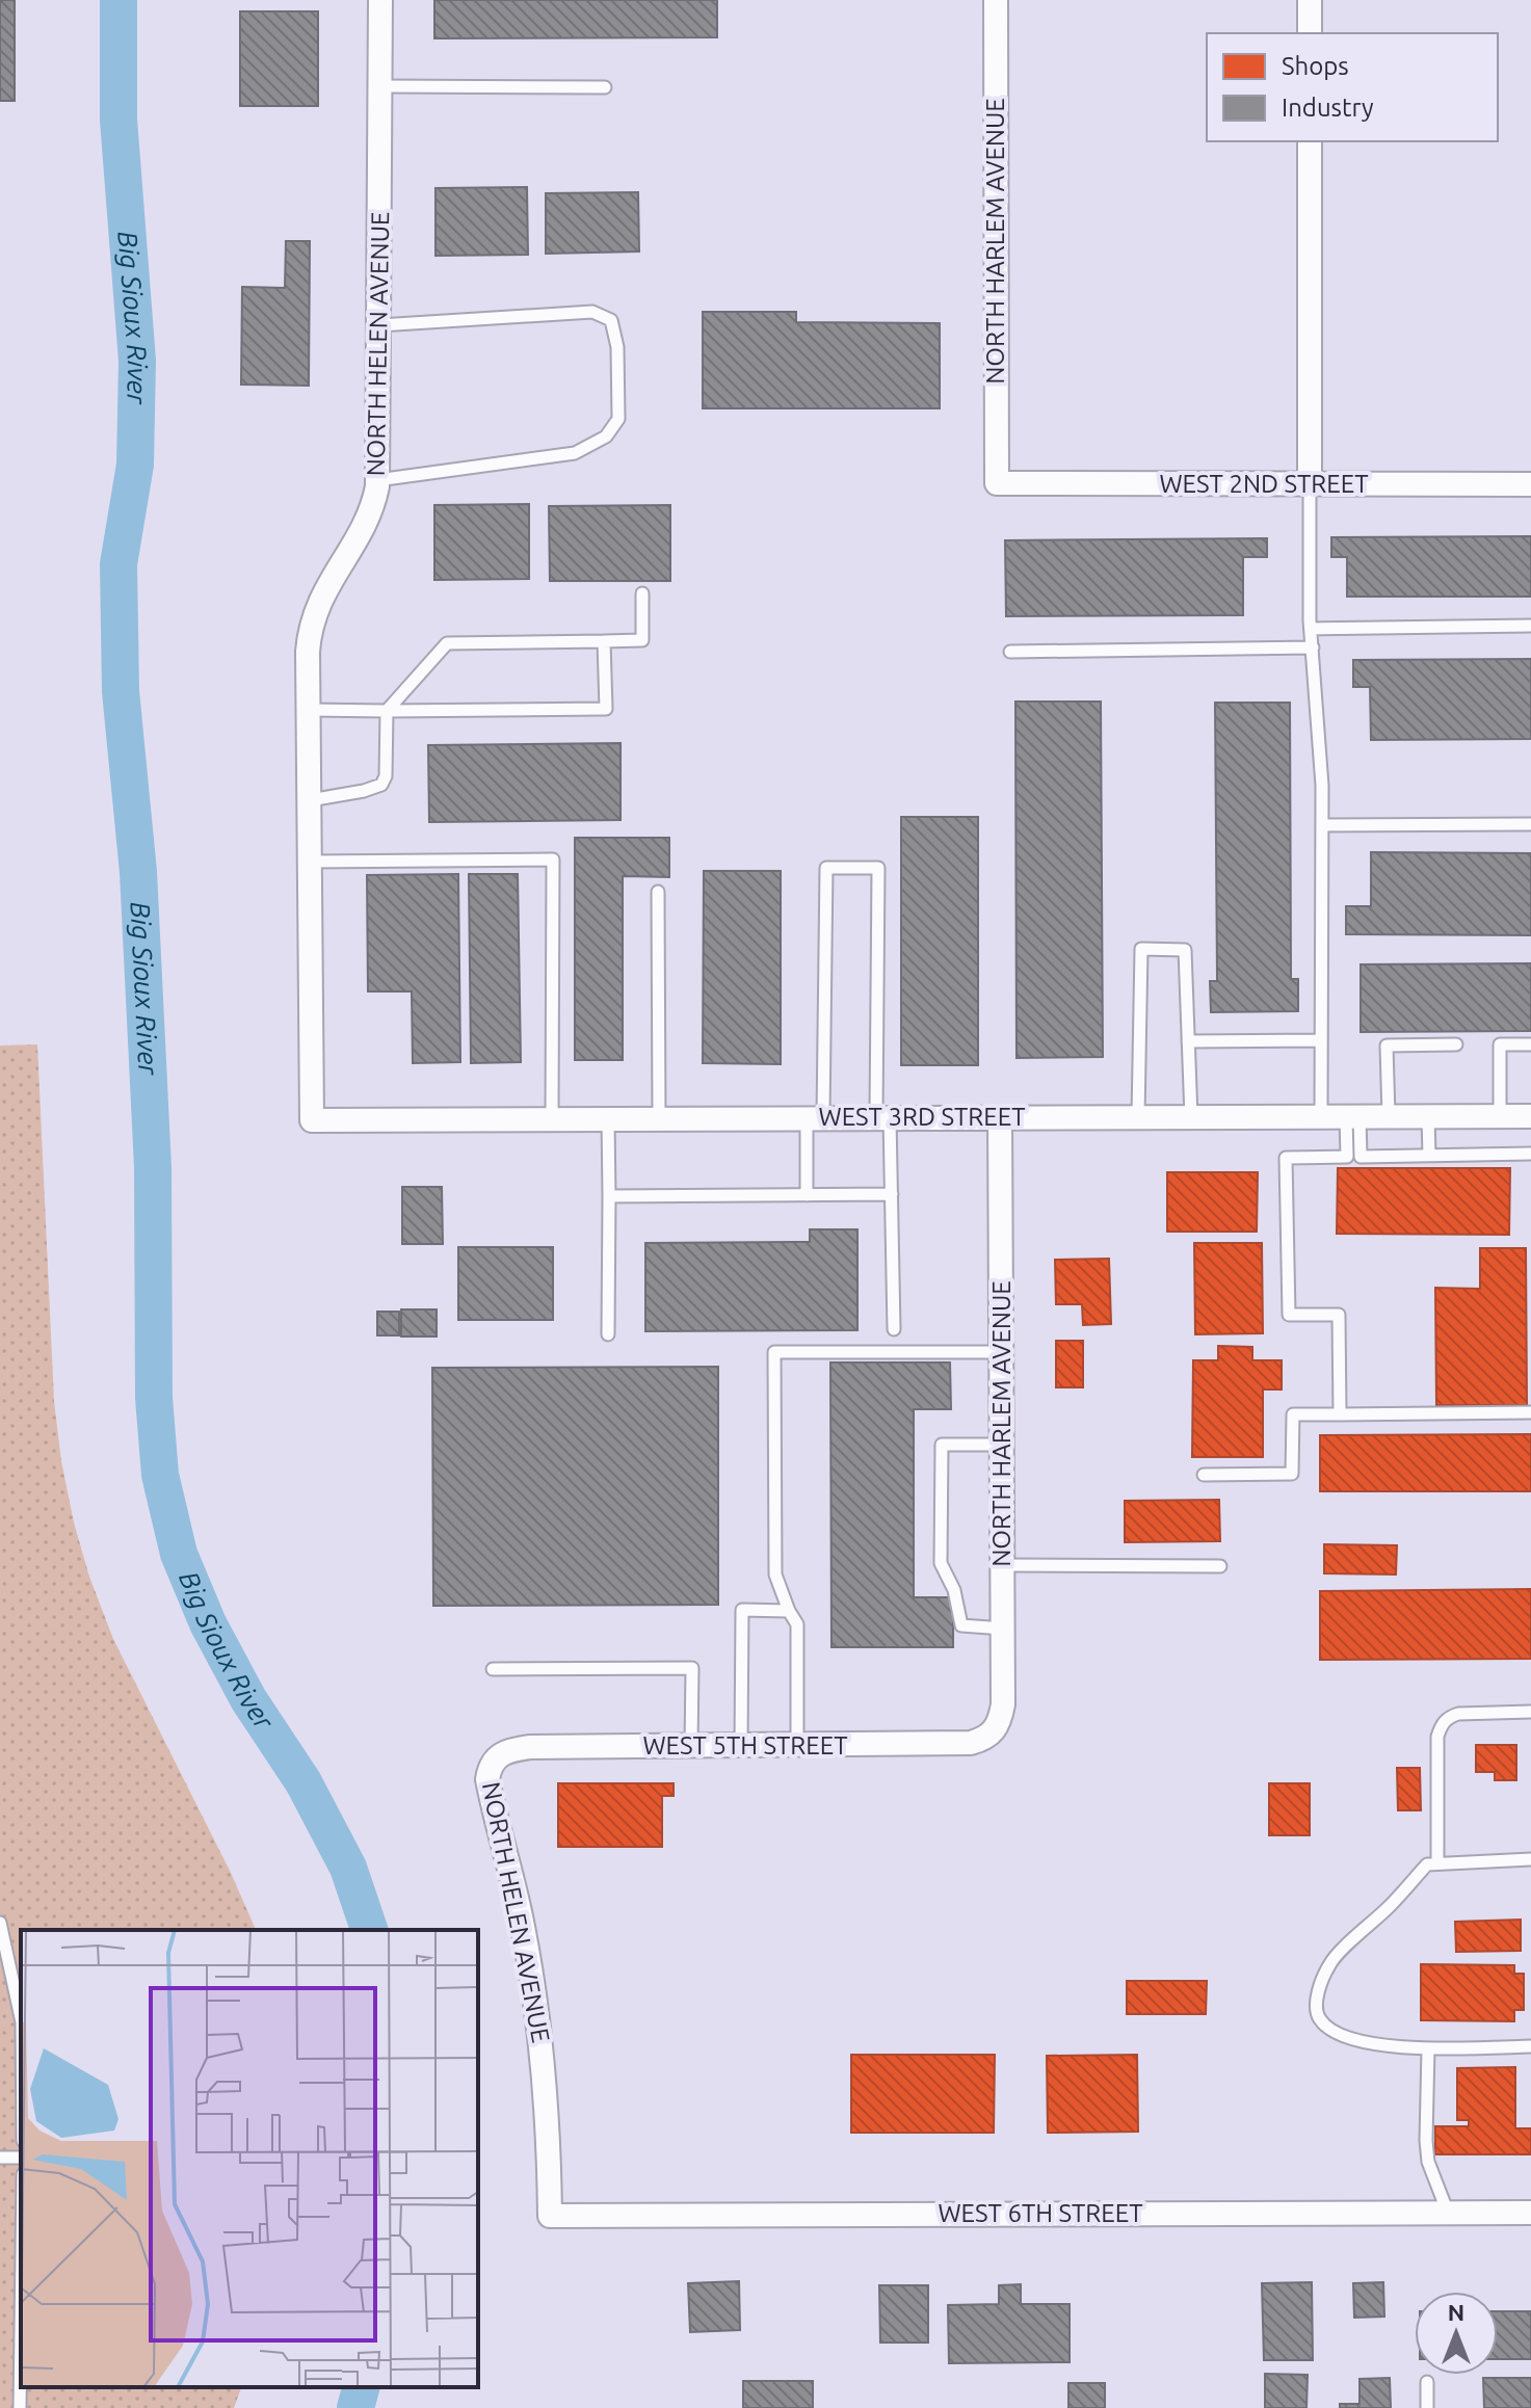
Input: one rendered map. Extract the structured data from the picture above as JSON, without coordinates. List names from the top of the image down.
{
  "streets": {
    "street": [
      "NORTH HARLEM AVENUE",
      "NORTH HELEN AVENUE",
      "WEST 2ND STREET",
      "WEST 3RD STREET",
      "WEST 5TH STREET",
      "WEST 6TH STREET"
    ]
  },
  "crossings": [
    ["NORTH HARLEM AVENUE", "WEST 2ND STREET"],
    ["NORTH HARLEM AVENUE", "WEST 3RD STREET"],
    ["NORTH HARLEM AVENUE", "WEST 5TH STREET"],
    ["NORTH HELEN AVENUE", "WEST 3RD STREET"],
    ["NORTH HELEN AVENUE", "WEST 5TH STREET"],
    ["NORTH HELEN AVENUE", "WEST 6TH STREET"]
  ],
  "water": ["Big Sioux River"],
  "legend": ["Shops", "Industry"],
  "north": "top"
}
